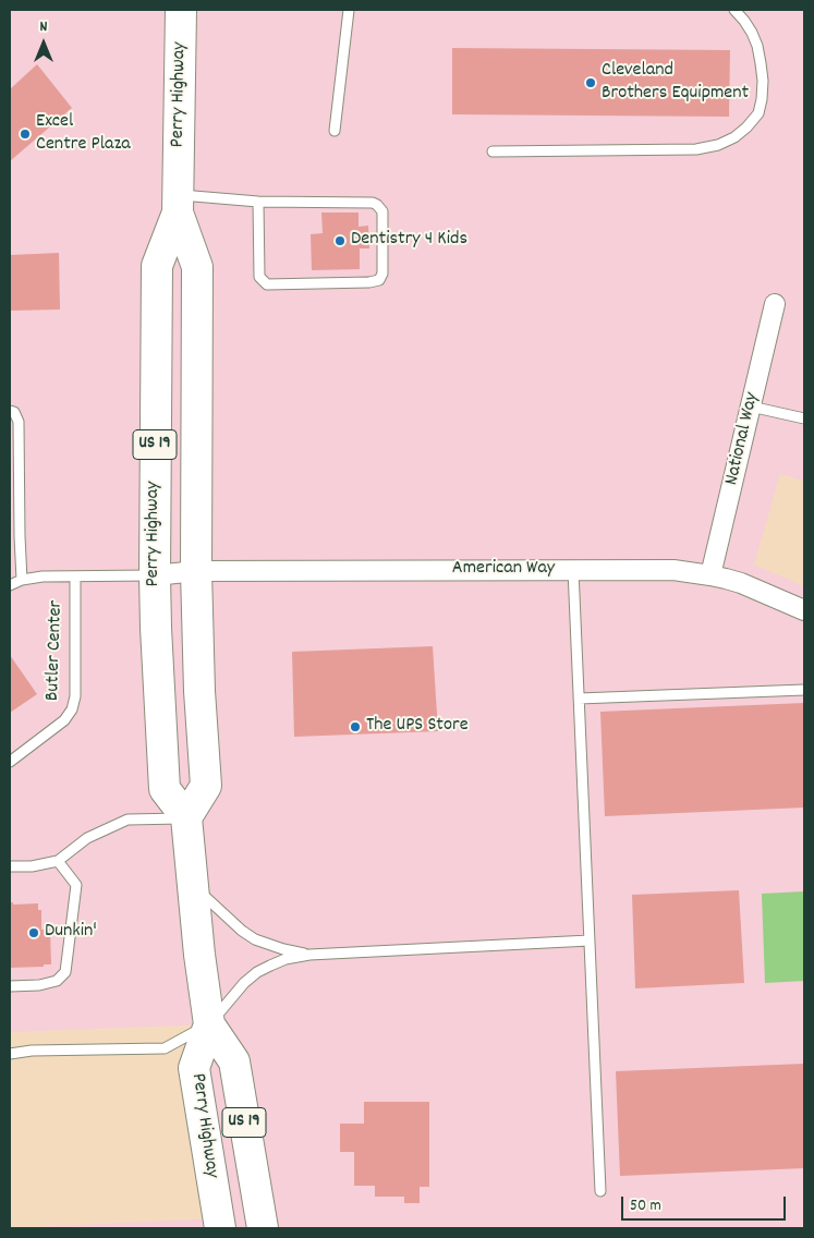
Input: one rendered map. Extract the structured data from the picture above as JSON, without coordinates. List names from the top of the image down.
{
  "streets": {
    "main road": ["Perry Highway", "US 19"],
    "street": ["National Way", "American Way"],
    "lane": ["Butler Center"]
  },
  "crossings": [
    ["Perry Highway", "American Way"],
    ["Perry Highway", "Butler Center"],
    ["National Way", "American Way"],
    ["American Way", "Butler Center"]
  ],
  "places": [
    "Cleveland Brothers Equipment",
    "Excel Centre Plaza",
    "Dentistry 4 Kids",
    "The UPS Store",
    "Dunkin'"
  ],
  "scale_bar": "50 m",
  "north": "top"
}
